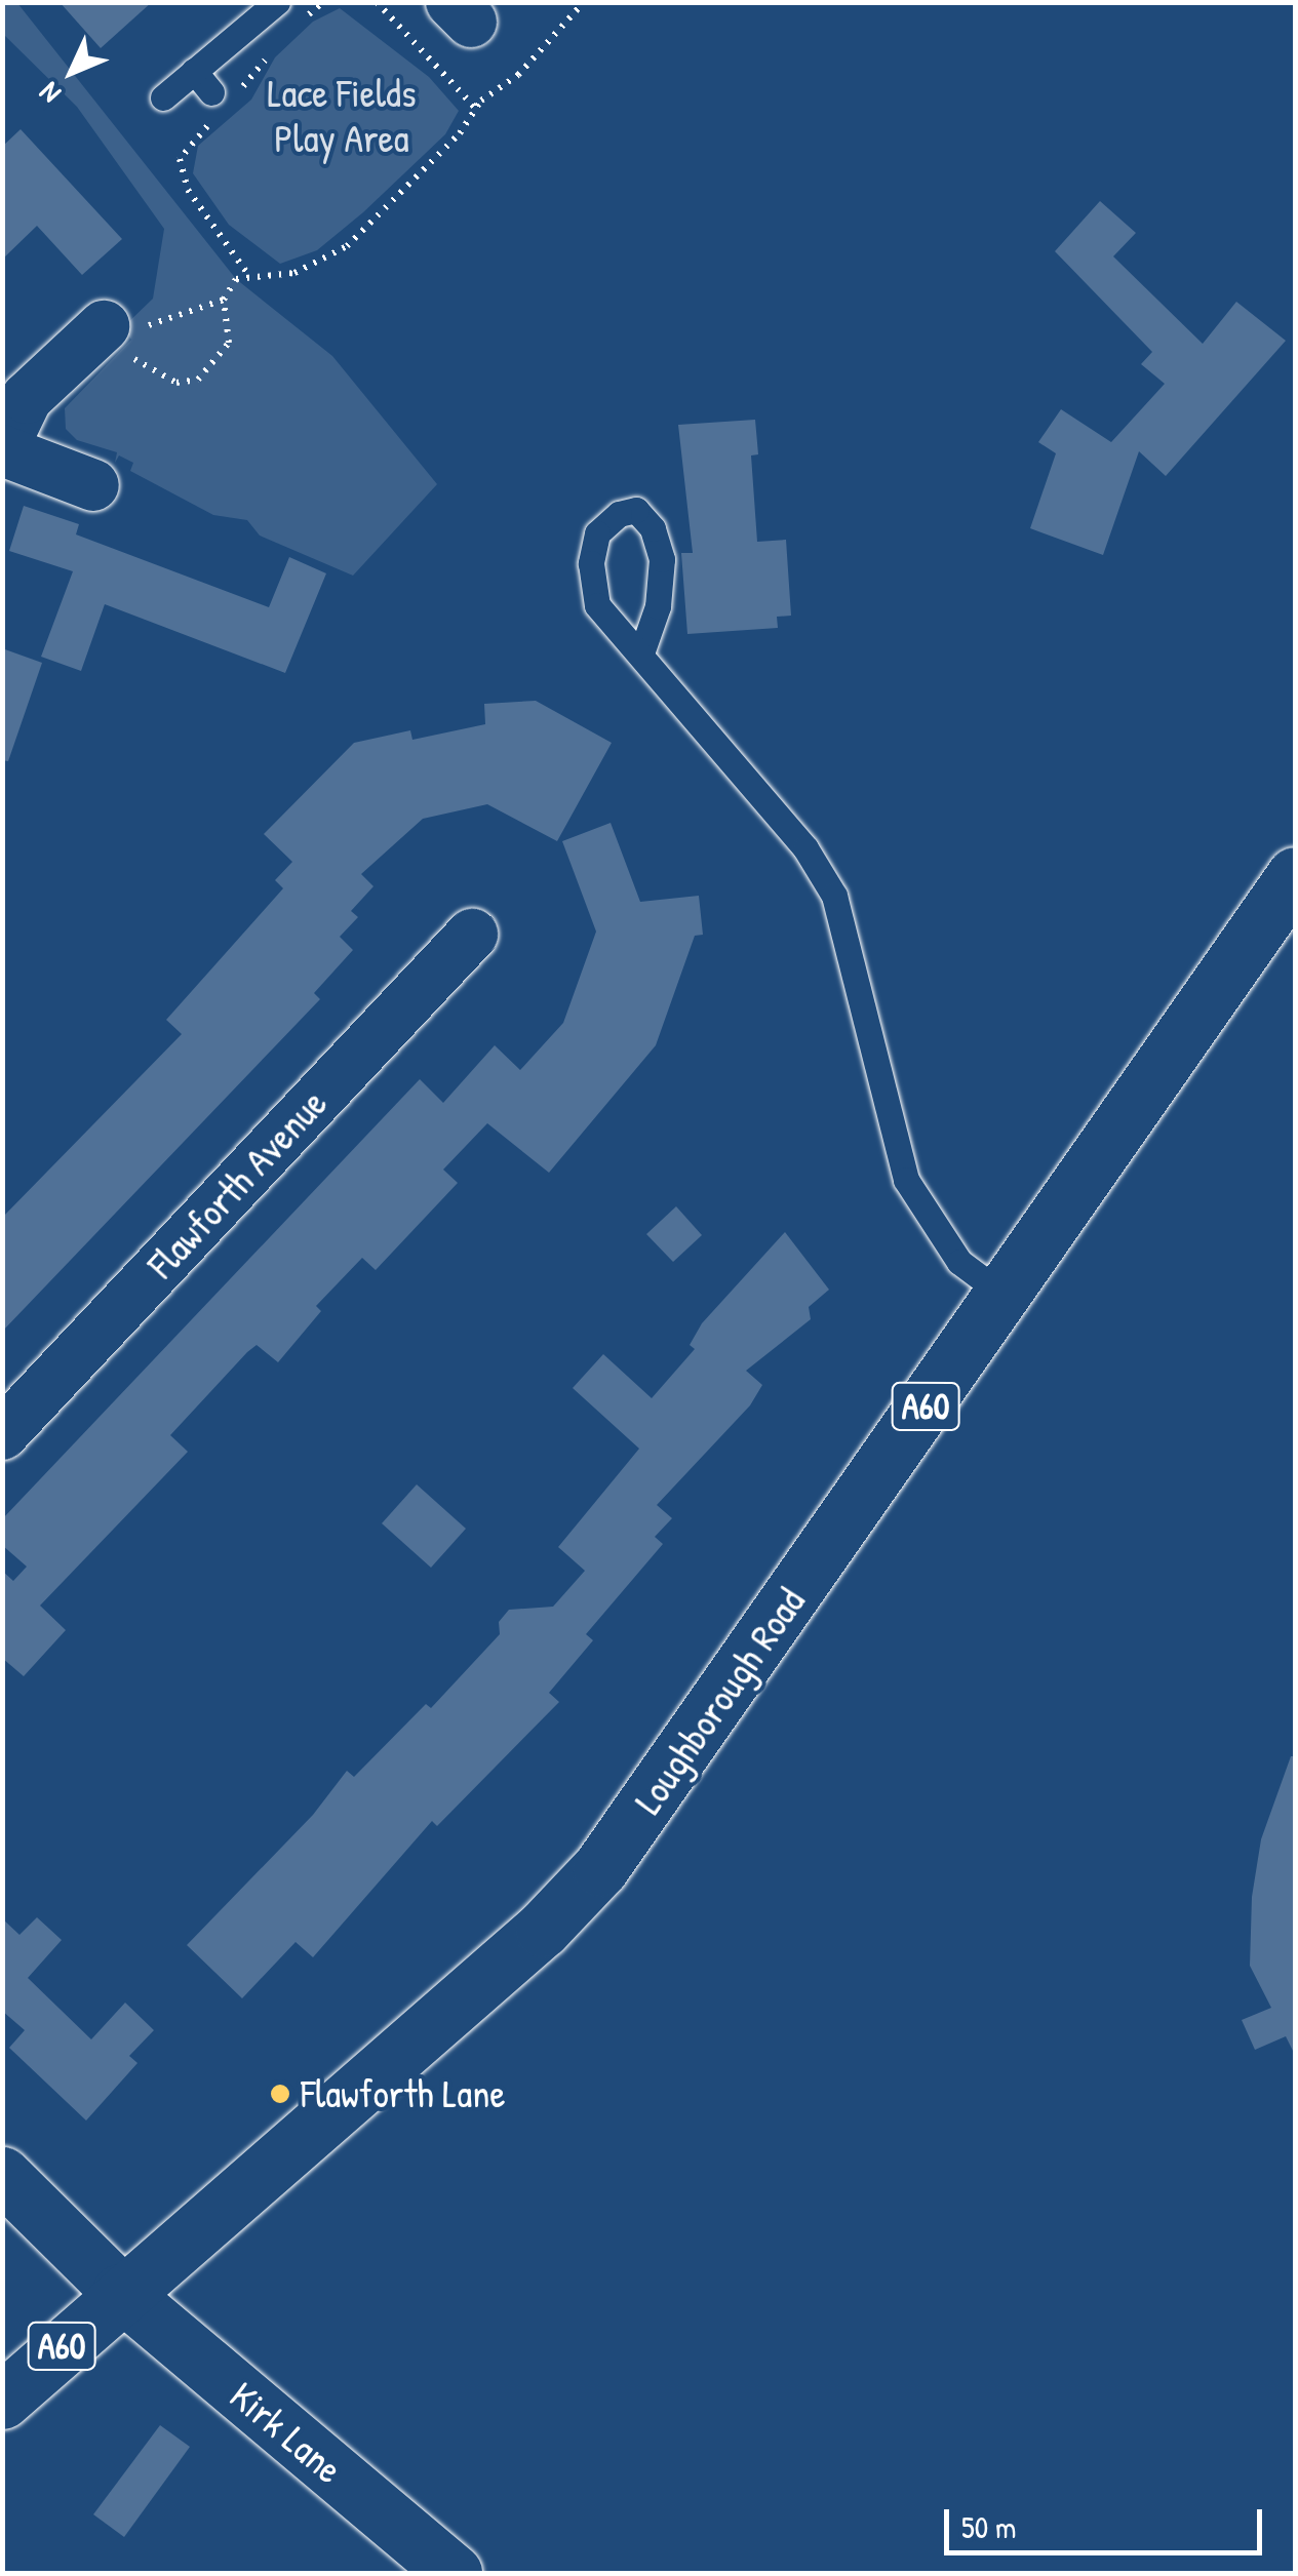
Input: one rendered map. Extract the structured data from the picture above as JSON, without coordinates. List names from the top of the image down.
{
  "streets": {
    "main road": ["A60", "Loughborough Road", "Kirk Lane"],
    "street": ["Flawforth Avenue"]
  },
  "crossings": [
    ["Loughborough Road", "Kirk Lane"]
  ],
  "parks": ["Lace Fields Play Area"],
  "places": ["Flawforth Lane"],
  "scale_bar": "50 m",
  "north": "bottom left"
}
